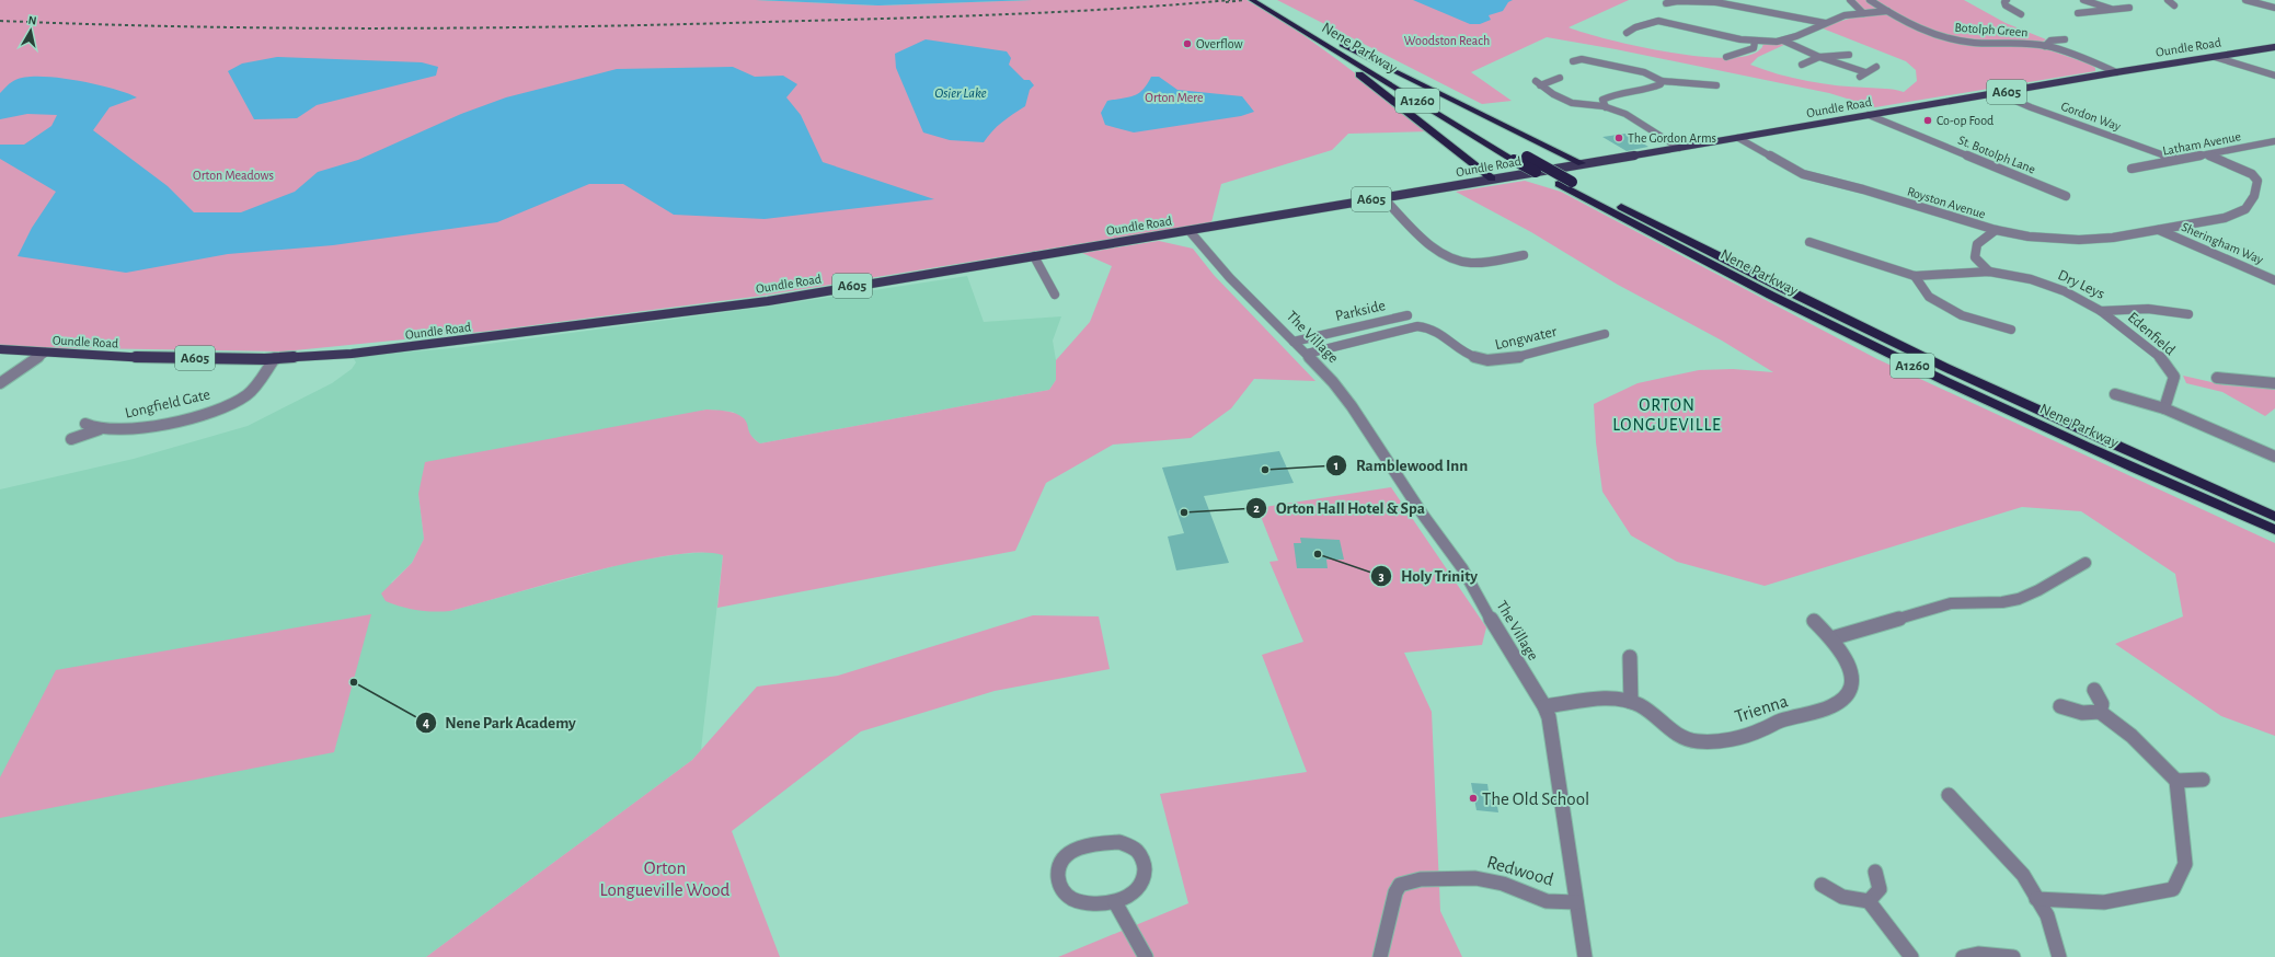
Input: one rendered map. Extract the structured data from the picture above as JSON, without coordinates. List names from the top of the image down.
{
  "streets": {
    "highway": ["Nene Parkway", "A1260"],
    "main road": ["Oundle Road", "A605"],
    "street": [
      "Botolph Green",
      "Gordon Way",
      "Latham Avenue",
      "St. Botolph Lane",
      "Royston Avenue",
      "Sheringham Way",
      "Dry Leys",
      "Parkside",
      "Edenfield",
      "The Village",
      "Longwater",
      "Longfield Gate",
      "Trienna",
      "Redwood"
    ]
  },
  "crossings": [
    ["Botolph Green", "Oundle Road"],
    ["Oundle Road", "Gordon Way"],
    ["Oundle Road", "St. Botolph Lane"],
    ["Oundle Road", "Royston Avenue"],
    ["Oundle Road", "The Village"],
    ["Oundle Road", "Longfield Gate"],
    ["Gordon Way", "Latham Avenue"],
    ["Latham Avenue", "Royston Avenue"],
    ["Royston Avenue", "Sheringham Way"],
    ["Dry Leys", "Edenfield"],
    ["Parkside", "The Village"],
    ["The Village", "Longwater"],
    ["The Village", "Trienna"],
    ["The Village", "Redwood"]
  ],
  "districts": ["ORTON LONGUEVILLE"],
  "water": ["Osier Lake"],
  "parks": [
    "Woodston Reach",
    "Orton Mere",
    "Orton Meadows",
    "Orton Longueville Wood"
  ],
  "places": [
    "Overflow",
    "Co-op Food",
    "The Gordon Arms",
    "Ramblewood Inn",
    "Orton Hall Hotel & Spa",
    "Holy Trinity",
    "Nene Park Academy",
    "The Old School"
  ],
  "north": "top"
}
